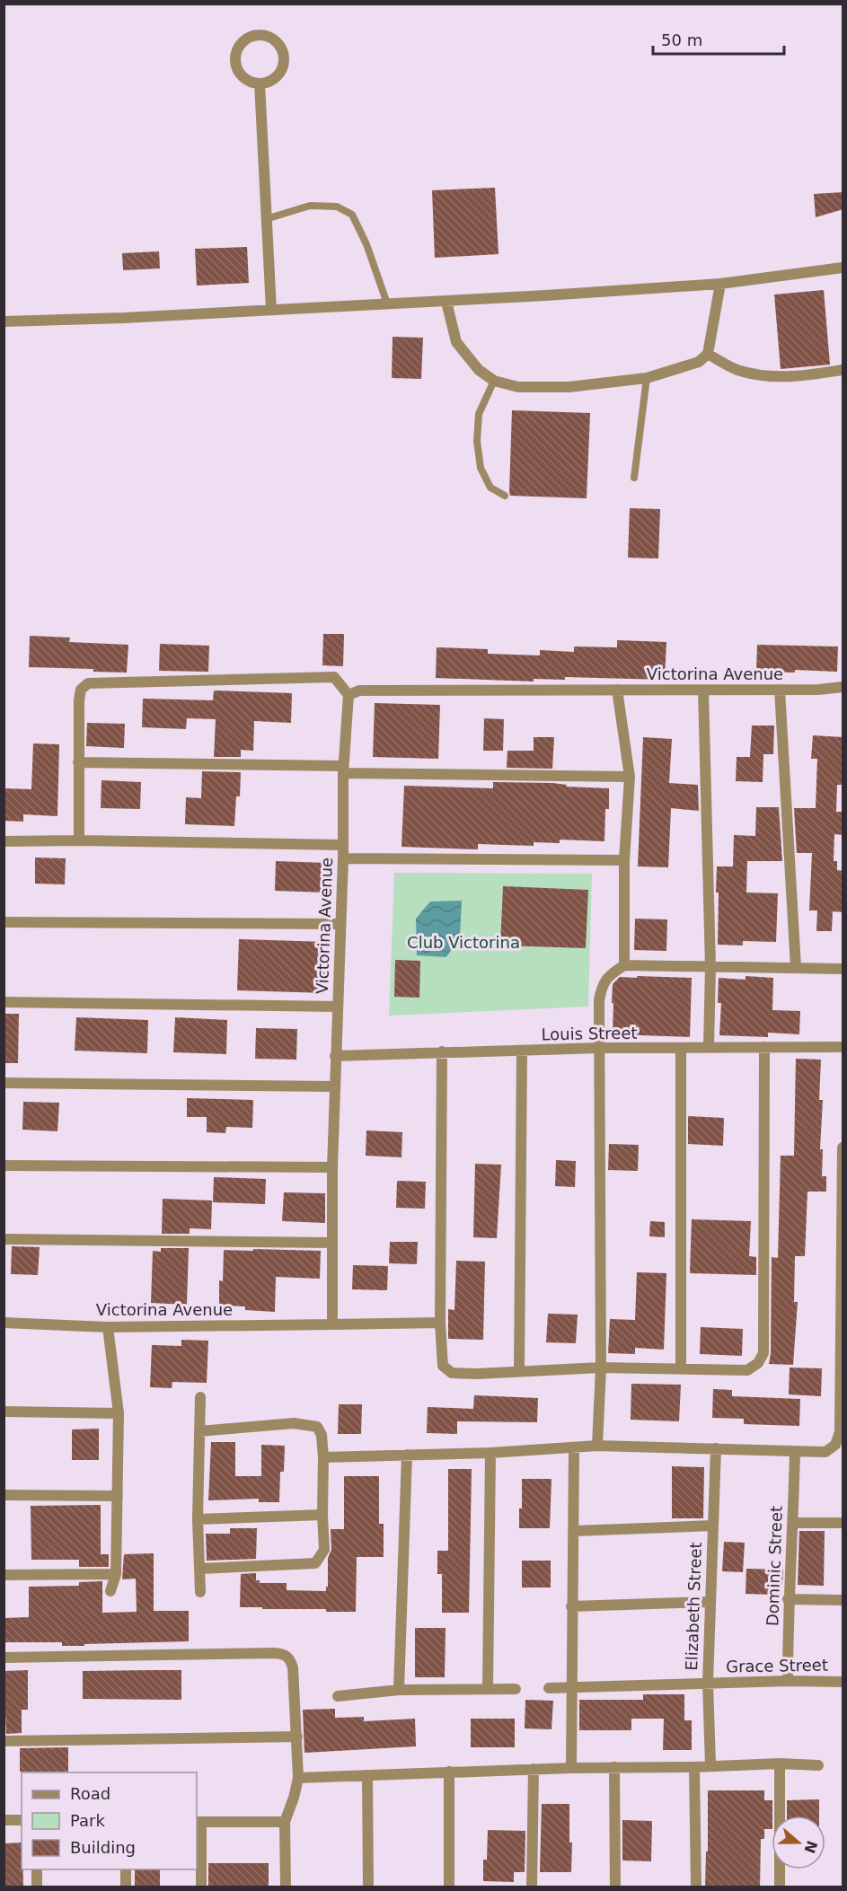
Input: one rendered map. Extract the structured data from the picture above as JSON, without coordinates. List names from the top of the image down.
{
  "streets": {
    "street": [
      "Victorina Avenue",
      "Louis Street",
      "Dominic Street",
      "Elizabeth Street",
      "Grace Street"
    ]
  },
  "crossings": [
    ["Victorina Avenue", "Louis Street"],
    ["Dominic Street", "Grace Street"],
    ["Elizabeth Street", "Grace Street"]
  ],
  "parks": ["Club Victorina"],
  "legend": ["Road", "Park", "Building"],
  "scale_bar": "50 m",
  "north": "right"
}
